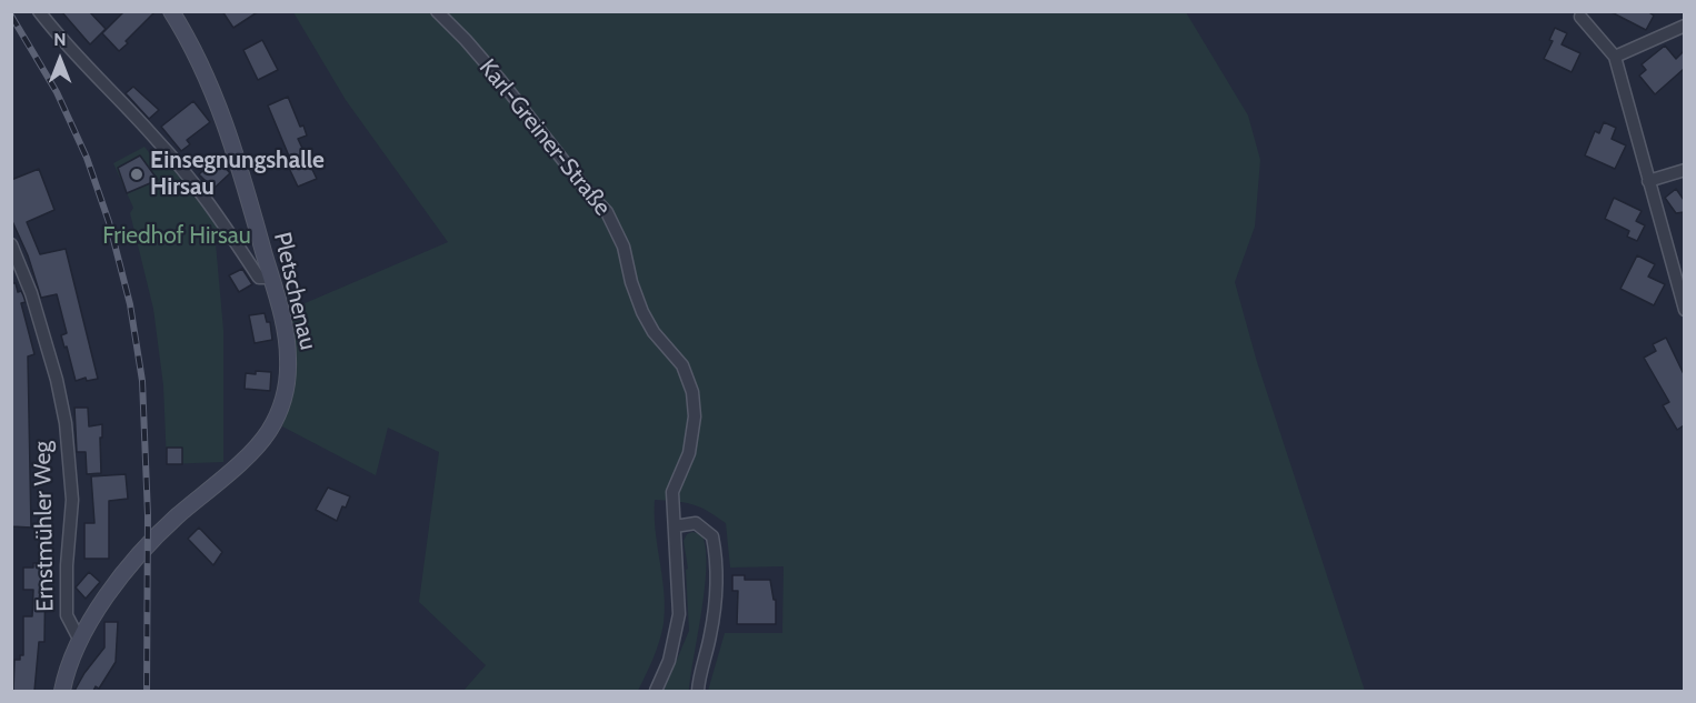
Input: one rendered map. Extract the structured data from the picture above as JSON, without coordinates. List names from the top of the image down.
{
  "streets": {
    "main road": ["Pletschenau"],
    "street": ["Karl-Greiner-Straße", "Ernstmühler Weg"]
  },
  "crossings": [
    ["Pletschenau", "Ernstmühler Weg"]
  ],
  "parks": ["Friedhof Hirsau"],
  "places": ["Einsegnungshalle Hirsau"],
  "north": "top"
}
